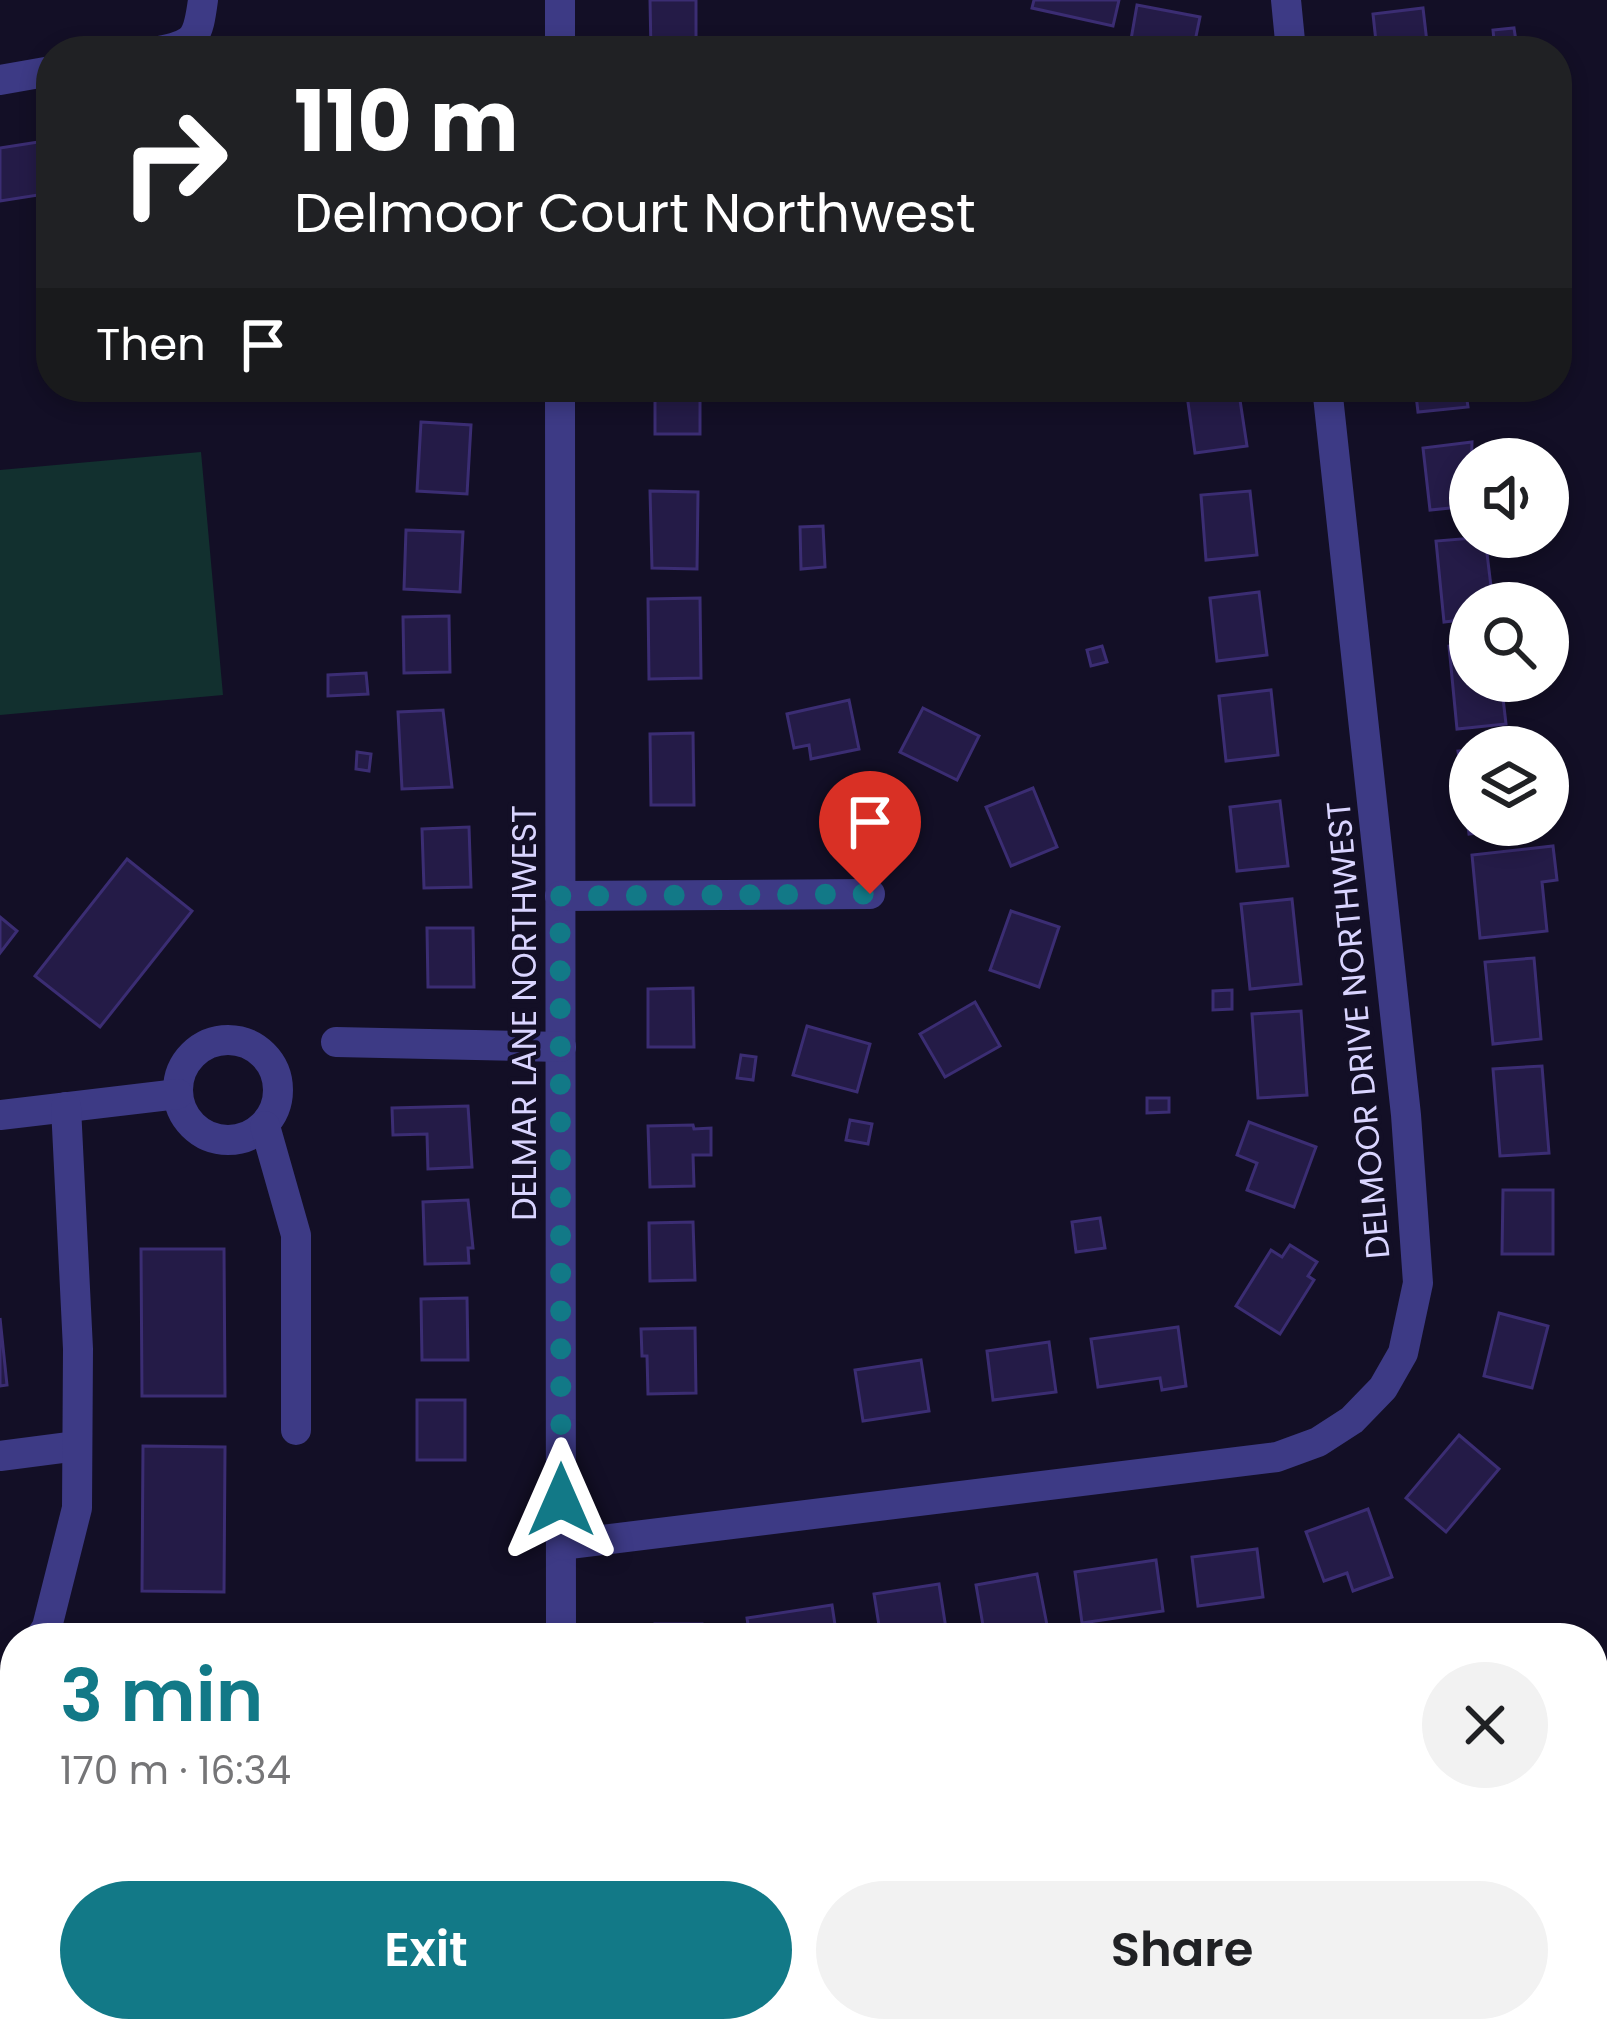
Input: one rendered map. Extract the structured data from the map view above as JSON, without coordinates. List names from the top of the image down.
{
  "streets": {
    "street": ["DELMAR LANE NORTHWEST", "DELMOOR DRIVE NORTHWEST"]
  },
  "crossings": [
    ["DELMAR LANE NORTHWEST", "DELMOOR DRIVE NORTHWEST"]
  ],
  "page": {
    "turn": ["110 m", "Delmoor Court Northwest"],
    "then": "Then",
    "heading": ["3 min", "170 m · 16:34"],
    "buttons": ["Exit", "Share"]
  }
}
